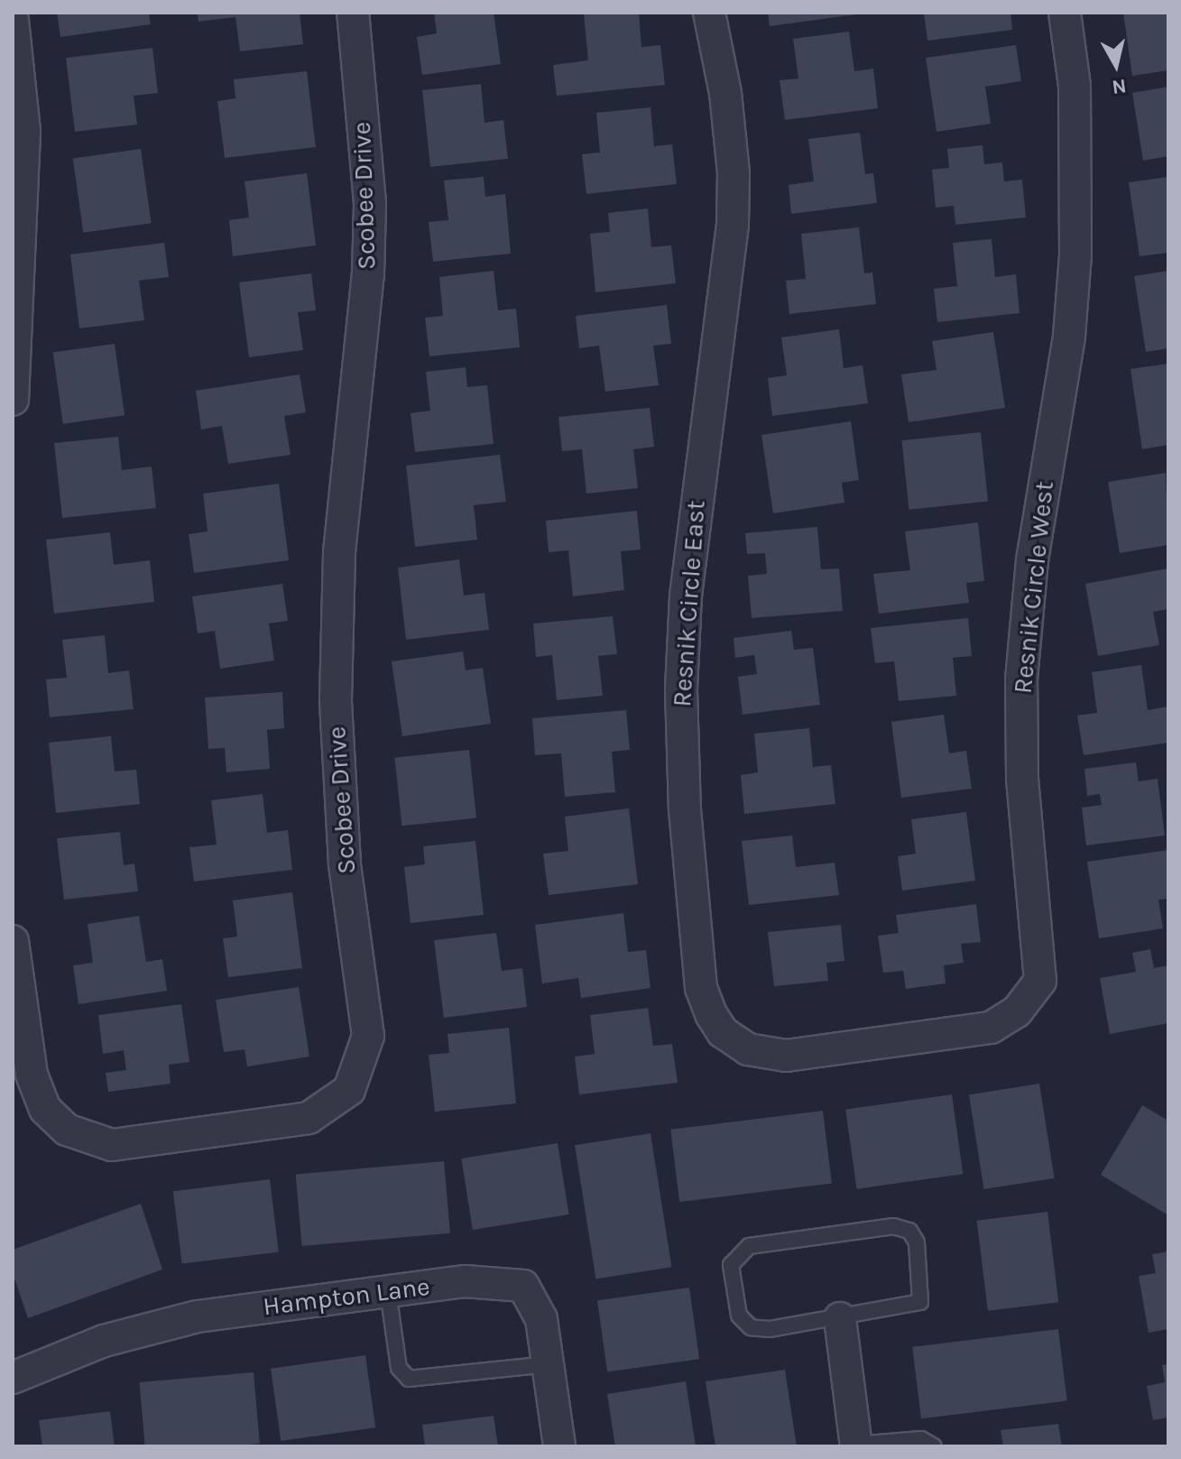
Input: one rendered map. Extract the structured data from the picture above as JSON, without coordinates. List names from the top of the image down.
{
  "streets": {
    "street": [
      "Scobee Drive",
      "Resnik Circle West",
      "Resnik Circle East",
      "Hampton Lane"
    ]
  },
  "crossings": [
    ["Resnik Circle West", "Resnik Circle East"]
  ],
  "north": "bottom"
}
